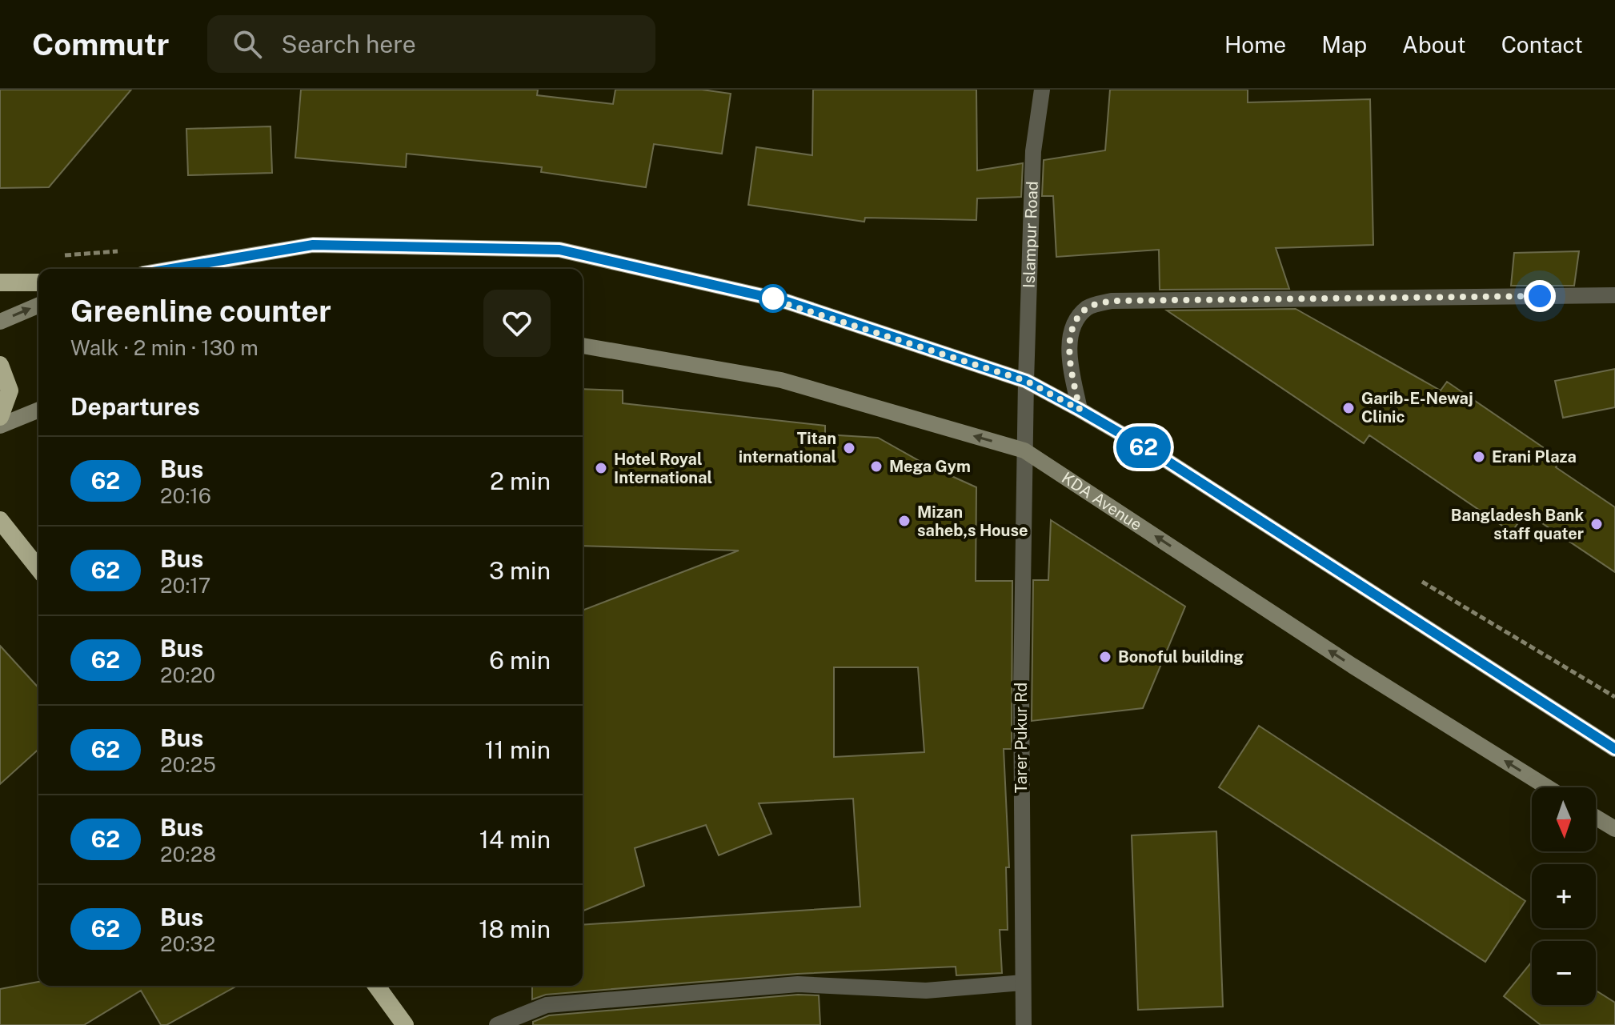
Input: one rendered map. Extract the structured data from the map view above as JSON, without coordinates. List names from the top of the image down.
{
  "streets": {
    "main road": ["KDA Avenue"],
    "street": ["Islampur Road", "Tarer Pukur Rd"]
  },
  "crossings": [
    ["Islampur Road", "KDA Avenue"],
    ["Islampur Road", "Tarer Pukur Rd"],
    ["KDA Avenue", "Tarer Pukur Rd"]
  ],
  "places": [
    "Garib-E-Newaj Clinic",
    "Titan international",
    "Erani Plaza",
    "Mega Gym",
    "Hotel Royal International",
    "Mizan saheb,s House",
    "Bangladesh Bank staff quater",
    "Bonoful building"
  ],
  "lines": ["bus line 62"],
  "north": "bottom",
  "page": {
    "header": "Commutr",
    "search": "Search here",
    "nav": [
      "Home",
      "Map",
      "About",
      "Contact"
    ],
    "on_map": "62",
    "heading": [
      ["Greenline counter", "Walk · 2 min · 130 m"],
      "Departures"
    ],
    "list": [
      {
        "mark": "62",
        "name": "Bus",
        "note": "20:16",
        "value": "2 min"
      },
      {
        "mark": "62",
        "name": "Bus",
        "note": "20:17",
        "value": "3 min"
      },
      {
        "mark": "62",
        "name": "Bus",
        "note": "20:20",
        "value": "6 min"
      },
      {
        "mark": "62",
        "name": "Bus",
        "note": "20:25",
        "value": "11 min"
      },
      {
        "mark": "62",
        "name": "Bus",
        "note": "20:28",
        "value": "14 min"
      },
      {
        "mark": "62",
        "name": "Bus",
        "note": "20:32",
        "value": "18 min"
      }
    ],
    "map_buttons": ["+", "−"]
  }
}
